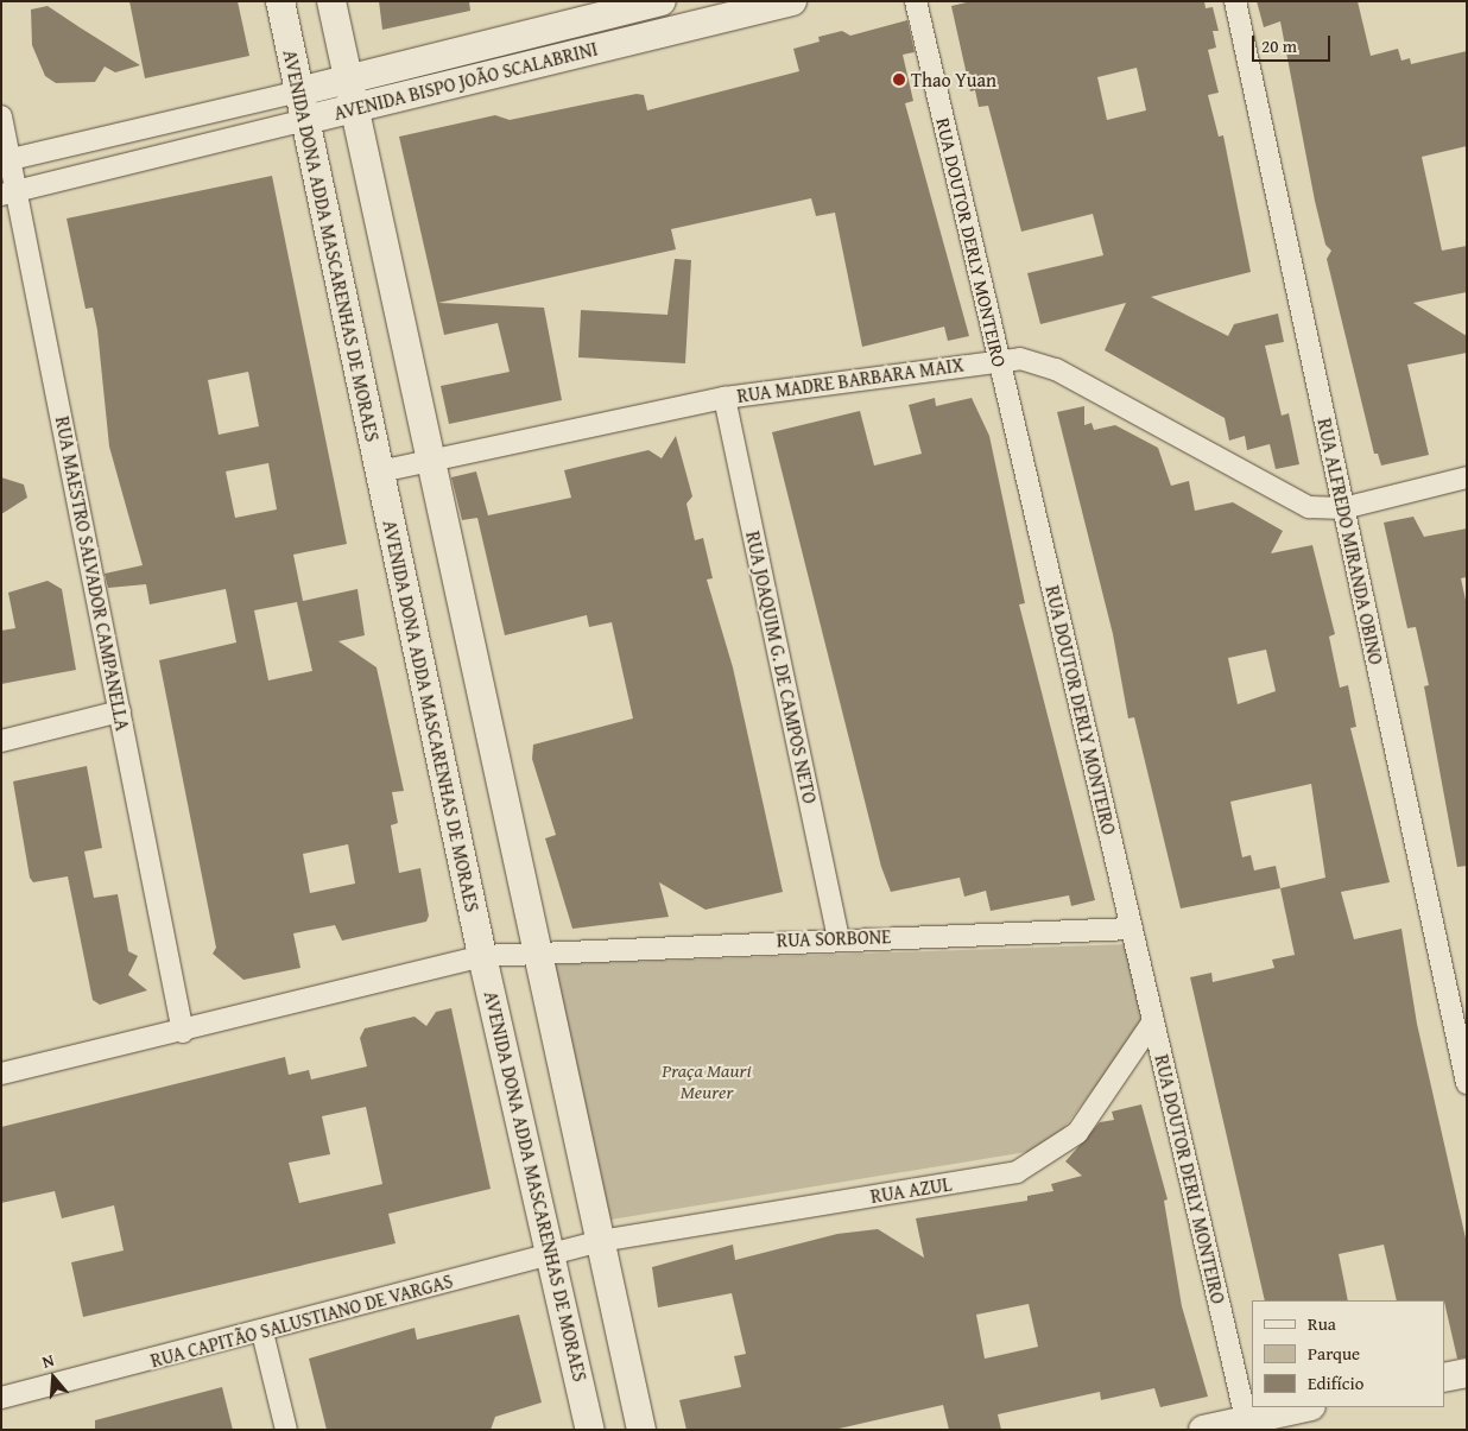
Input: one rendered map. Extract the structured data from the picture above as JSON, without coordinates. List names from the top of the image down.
{
  "streets": {
    "main road": ["AVENIDA BISPO JOÃO SCALABRINI", "AVENIDA DONA ADDA MASCARENHAS DE MORAES"],
    "street": [
      "RUA DOUTOR DERLY MONTEIRO",
      "RUA MADRE BARBARA MAIX",
      "RUA ALFREDO MIRANDA OBINO",
      "RUA MAESTRO SALVADOR CAMPANELLA",
      "RUA JOAQUIM G. DE CAMPOS NETO",
      "RUA SORBONE",
      "RUA AZUL",
      "RUA CAPITÃO SALUSTIANO DE VARGAS"
    ]
  },
  "crossings": [
    ["AVENIDA BISPO JOÃO SCALABRINI", "AVENIDA DONA ADDA MASCARENHAS DE MORAES"],
    ["AVENIDA BISPO JOÃO SCALABRINI", "RUA MAESTRO SALVADOR CAMPANELLA"],
    ["RUA DOUTOR DERLY MONTEIRO", "RUA MADRE BARBARA MAIX"],
    ["RUA DOUTOR DERLY MONTEIRO", "RUA SORBONE"],
    ["RUA DOUTOR DERLY MONTEIRO", "RUA AZUL"],
    ["AVENIDA DONA ADDA MASCARENHAS DE MORAES", "RUA MADRE BARBARA MAIX"],
    ["AVENIDA DONA ADDA MASCARENHAS DE MORAES", "RUA CAPITÃO SALUSTIANO DE VARGAS"],
    ["RUA MADRE BARBARA MAIX", "RUA ALFREDO MIRANDA OBINO"],
    ["RUA MADRE BARBARA MAIX", "RUA JOAQUIM G. DE CAMPOS NETO"],
    ["RUA JOAQUIM G. DE CAMPOS NETO", "RUA SORBONE"],
    ["RUA AZUL", "RUA CAPITÃO SALUSTIANO DE VARGAS"]
  ],
  "parks": ["Praça Mauri Meurer"],
  "places": ["Thao Yuan"],
  "legend": ["Rua", "Parque", "Edifício"],
  "scale_bar": "20 m",
  "north": "top"
}
